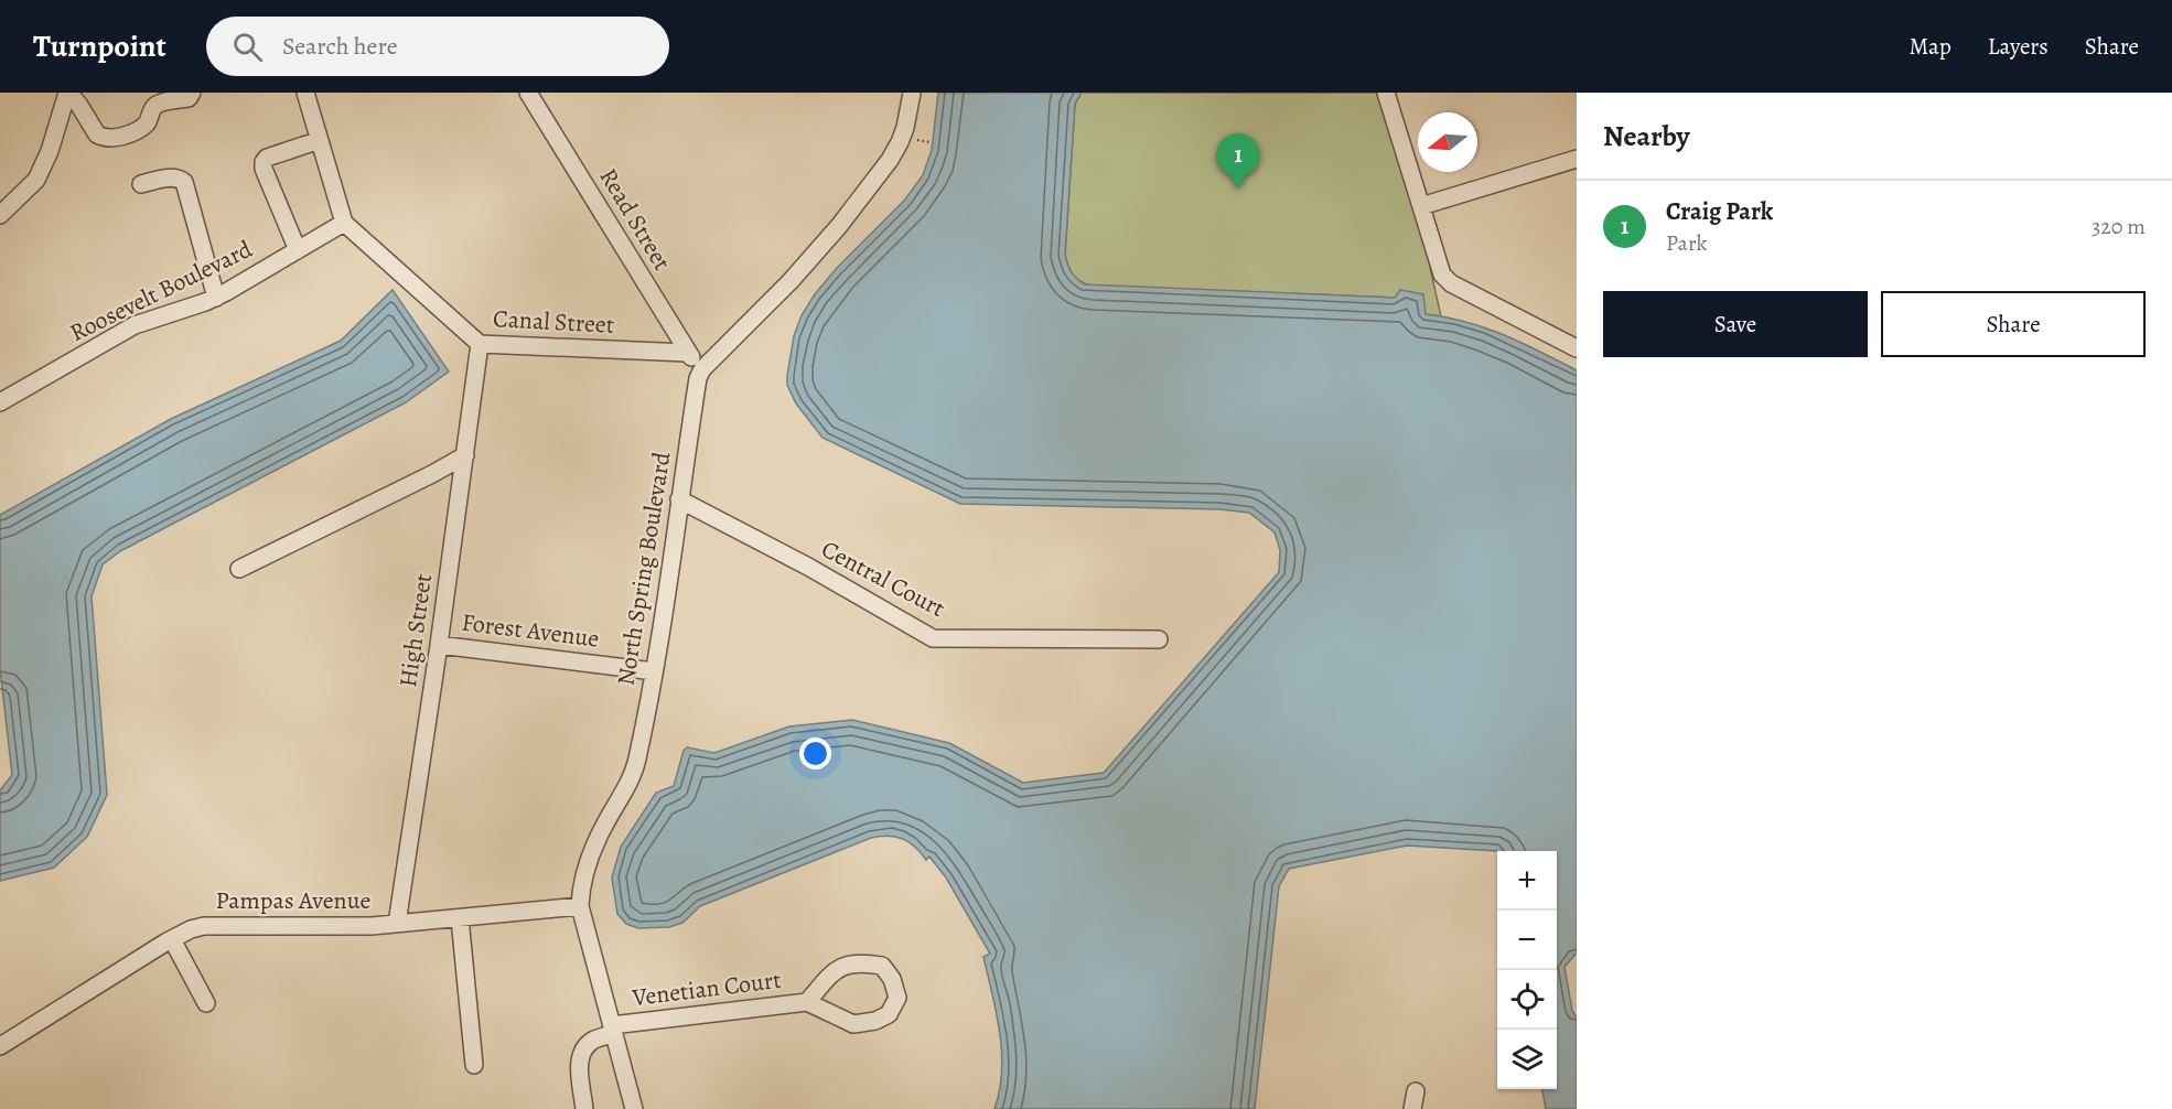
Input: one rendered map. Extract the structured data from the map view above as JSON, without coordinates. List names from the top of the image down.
{
  "streets": {
    "street": [
      "Read Street",
      "Roosevelt Boulevard",
      "Canal Street",
      "North Spring Boulevard",
      "Central Court",
      "High Street",
      "Forest Avenue",
      "Pampas Avenue",
      "Venetian Court"
    ]
  },
  "crossings": [
    ["Read Street", "Canal Street"],
    ["Read Street", "North Spring Boulevard"],
    ["Roosevelt Boulevard", "Canal Street"],
    ["Canal Street", "High Street"],
    ["North Spring Boulevard", "Central Court"],
    ["North Spring Boulevard", "Forest Avenue"],
    ["North Spring Boulevard", "Pampas Avenue"],
    ["North Spring Boulevard", "Venetian Court"],
    ["High Street", "Forest Avenue"],
    ["High Street", "Pampas Avenue"]
  ],
  "north": "left",
  "page": {
    "header": "Turnpoint",
    "search": "Search here",
    "nav": ["Map", "Layers", "Share"],
    "heading": "Nearby",
    "pins": "1",
    "list": [
      {
        "mark": "1",
        "name": "Craig Park",
        "note": "Park",
        "value": "320 m"
      }
    ],
    "buttons": ["Save", "Share"],
    "map_buttons": ["+", "−"]
  }
}
